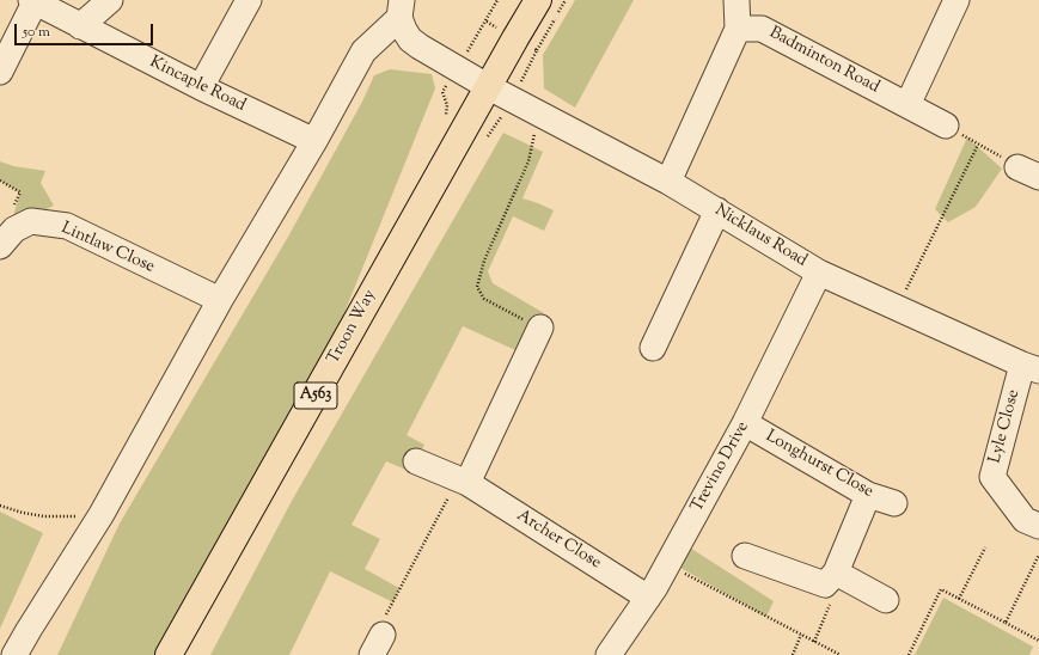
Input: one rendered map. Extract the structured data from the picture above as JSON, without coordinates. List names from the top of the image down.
{
  "streets": {
    "highway": ["Troon Way", "A563"],
    "street": [
      "Badminton Road",
      "Kincaple Road",
      "Nicklaus Road",
      "Lintlaw Close",
      "Lyle Close",
      "Longhurst Close",
      "Trevino Drive",
      "Archer Close"
    ]
  },
  "crossings": [
    ["Nicklaus Road", "Troon Way"],
    ["Nicklaus Road", "Lyle Close"],
    ["Nicklaus Road", "Trevino Drive"],
    ["Longhurst Close", "Trevino Drive"],
    ["Trevino Drive", "Archer Close"]
  ],
  "scale_bar": "50 m"
}
